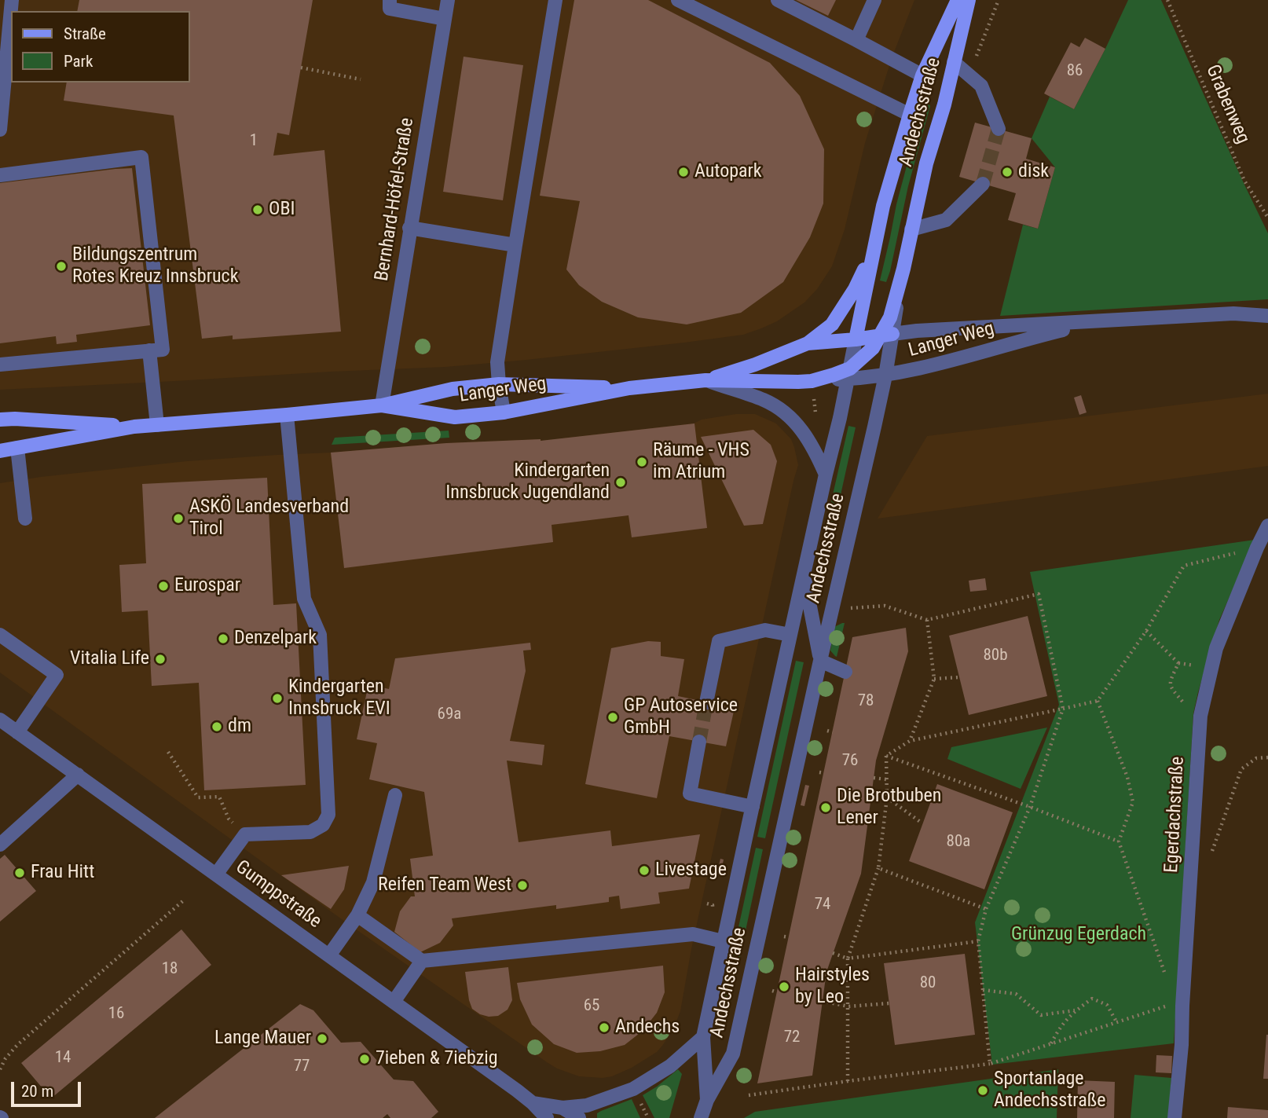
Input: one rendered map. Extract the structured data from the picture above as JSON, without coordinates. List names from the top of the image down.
{
  "streets": {
    "main road": ["Andechsstraße", "Langer Weg"],
    "street": ["Bernhard-Höfel-Straße", "Egerdachstraße", "Gumppstraße"],
    "path": ["Grabenweg"]
  },
  "crossings": [
    ["Andechsstraße", "Langer Weg"],
    ["Andechsstraße", "Gumppstraße"],
    ["Bernhard-Höfel-Straße", "Langer Weg"]
  ],
  "parks": ["Grünzug Egerdach"],
  "places": [
    "Autopark",
    "disk",
    "OBI",
    "Bildungszentrum Rotes Kreuz Innsbruck",
    "Räume - VHS im Atrium",
    "Kindergarten Innsbruck Jugendland",
    "ASKÖ Landesverband Tirol",
    "Eurospar",
    "Denzelpark",
    "Vitalia Life",
    "Kindergarten Innsbruck EVI",
    "GP Autoservice GmbH",
    "dm",
    "Die Brotbuben Lener",
    "Livestage",
    "Frau Hitt",
    "Reifen Team West",
    "Hairstyles by Leo",
    "Andechs",
    "Lange Mauer",
    "7ieben & 7iebzig",
    "Sportanlage Andechsstraße"
  ],
  "house_numbers": [
    "86",
    "1",
    "80b",
    "78",
    "69a",
    "76",
    "80a",
    "74",
    "18",
    "80",
    "65",
    "16",
    "72",
    "14",
    "77"
  ],
  "legend": ["Straße", "Park"],
  "scale_bar": "20 m"
}
